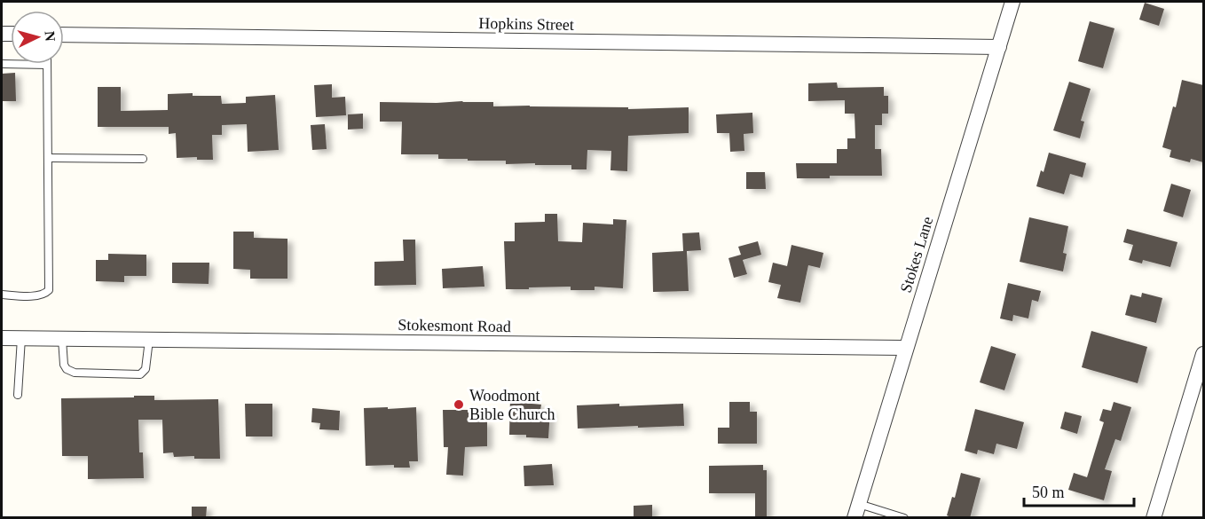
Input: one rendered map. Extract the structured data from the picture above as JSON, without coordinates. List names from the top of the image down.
{
  "streets": {
    "street": ["Hopkins Street", "Stokes Lane", "Stokesmont Road"]
  },
  "crossings": [
    ["Hopkins Street", "Stokes Lane"],
    ["Stokes Lane", "Stokesmont Road"]
  ],
  "places": ["Woodmont Bible Church"],
  "scale_bar": "50 m",
  "north": "right"
}
